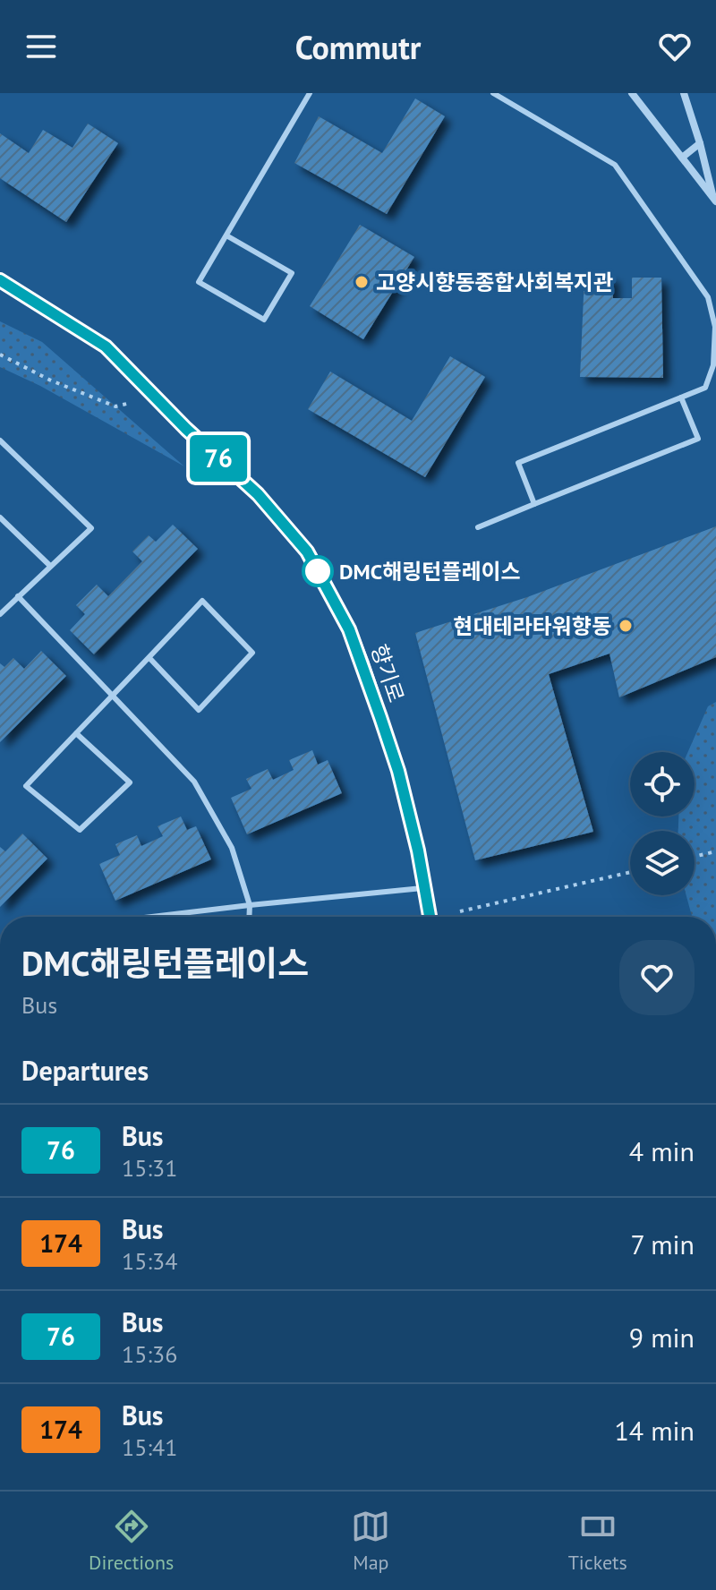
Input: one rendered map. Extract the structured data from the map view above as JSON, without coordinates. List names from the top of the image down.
{
  "streets": {
    "main road": ["향기로"]
  },
  "places": ["고양시향동종합사회복지관", "DMC해링턴플레이스", "현대테라타워향동"],
  "lines": ["bus line 76"],
  "page": {
    "header": "Commutr",
    "on_map": "76",
    "heading": [
      ["DMC해링턴플레이스", "Bus"],
      "Departures"
    ],
    "list": [
      {
        "mark": "76",
        "name": "Bus",
        "note": "15:31",
        "value": "4 min"
      },
      {
        "mark": "174",
        "name": "Bus",
        "note": "15:34",
        "value": "7 min"
      },
      {
        "mark": "76",
        "name": "Bus",
        "note": "15:36",
        "value": "9 min"
      },
      {
        "mark": "174",
        "name": "Bus",
        "note": "15:41",
        "value": "14 min"
      }
    ],
    "tabs": ["Directions", "Map", "Tickets"]
  }
}
